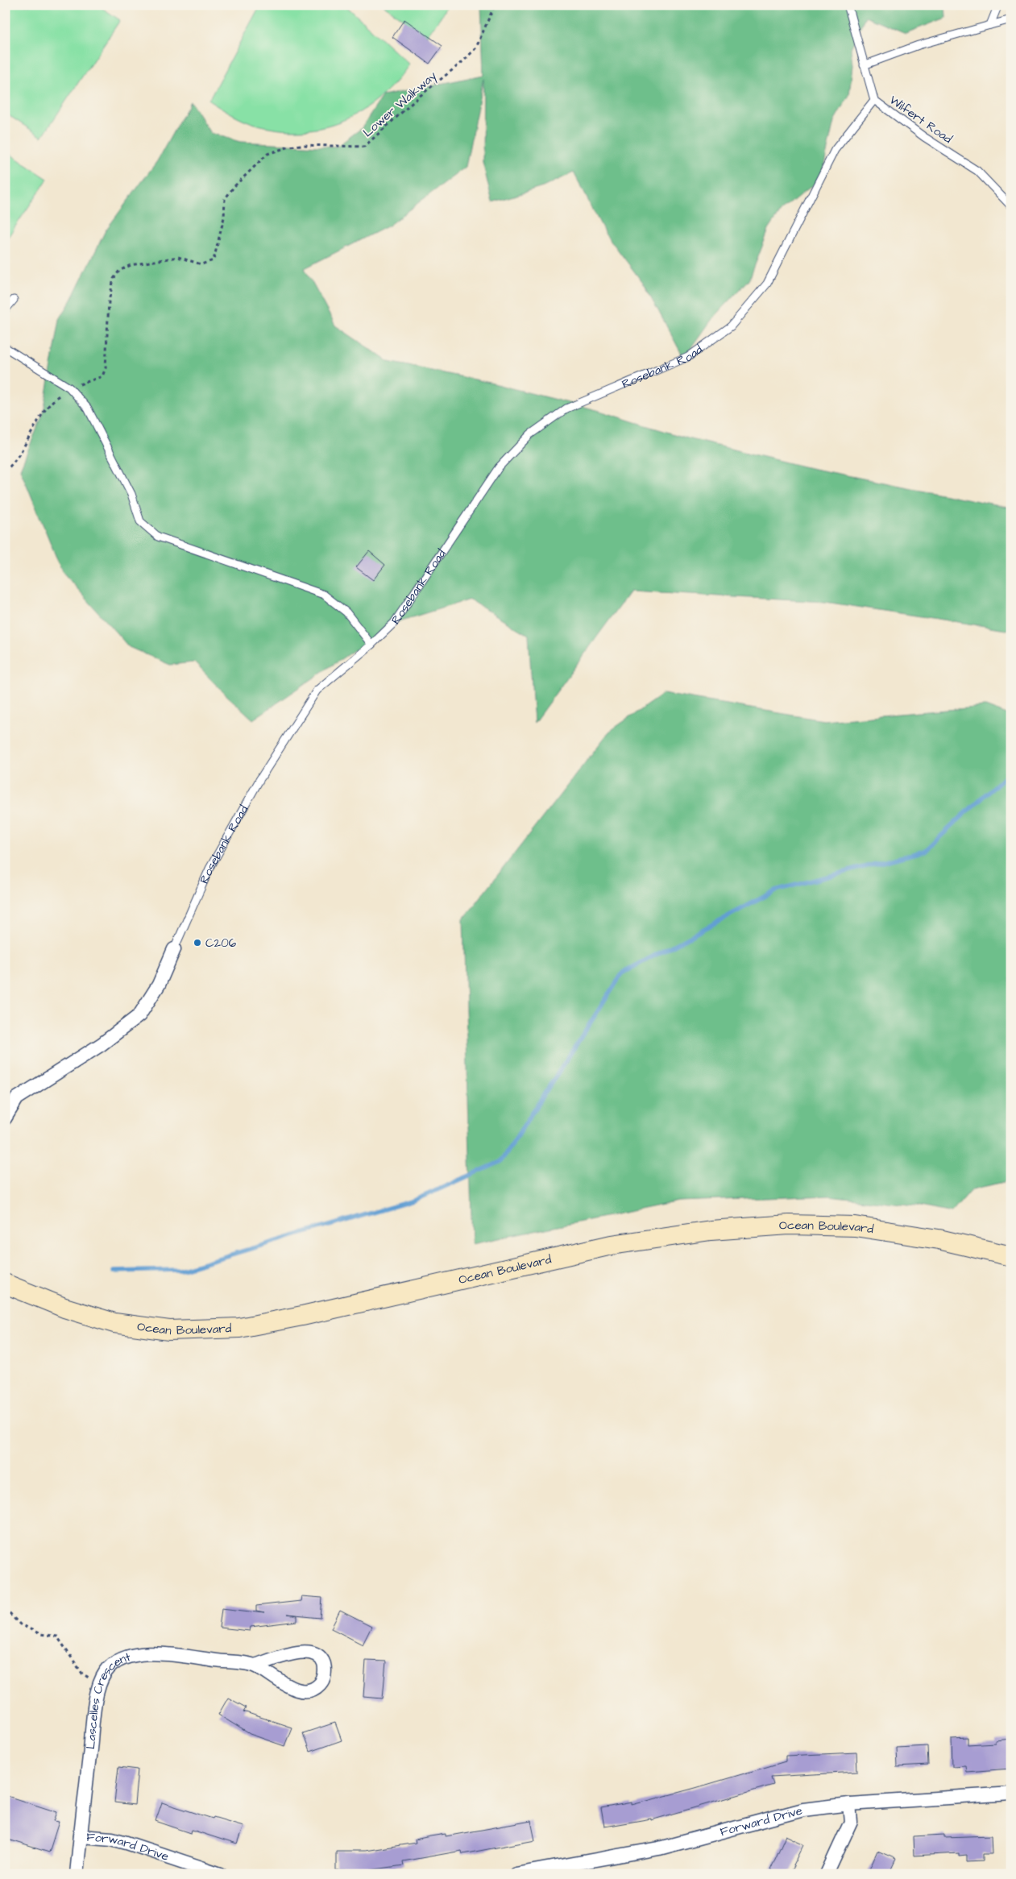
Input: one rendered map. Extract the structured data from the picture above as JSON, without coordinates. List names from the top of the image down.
{
  "streets": {
    "street": [
      "Rosebank Road",
      "Ocean Boulevard",
      "Lascelles Crescent",
      "Forward Drive"
    ],
    "lane": ["Wilfert Road"],
    "path": ["Lower Walkway"]
  },
  "crossings": [
    ["Wilfert Road", "Rosebank Road"],
    ["Lascelles Crescent", "Forward Drive"]
  ],
  "places": ["C206"]
}
